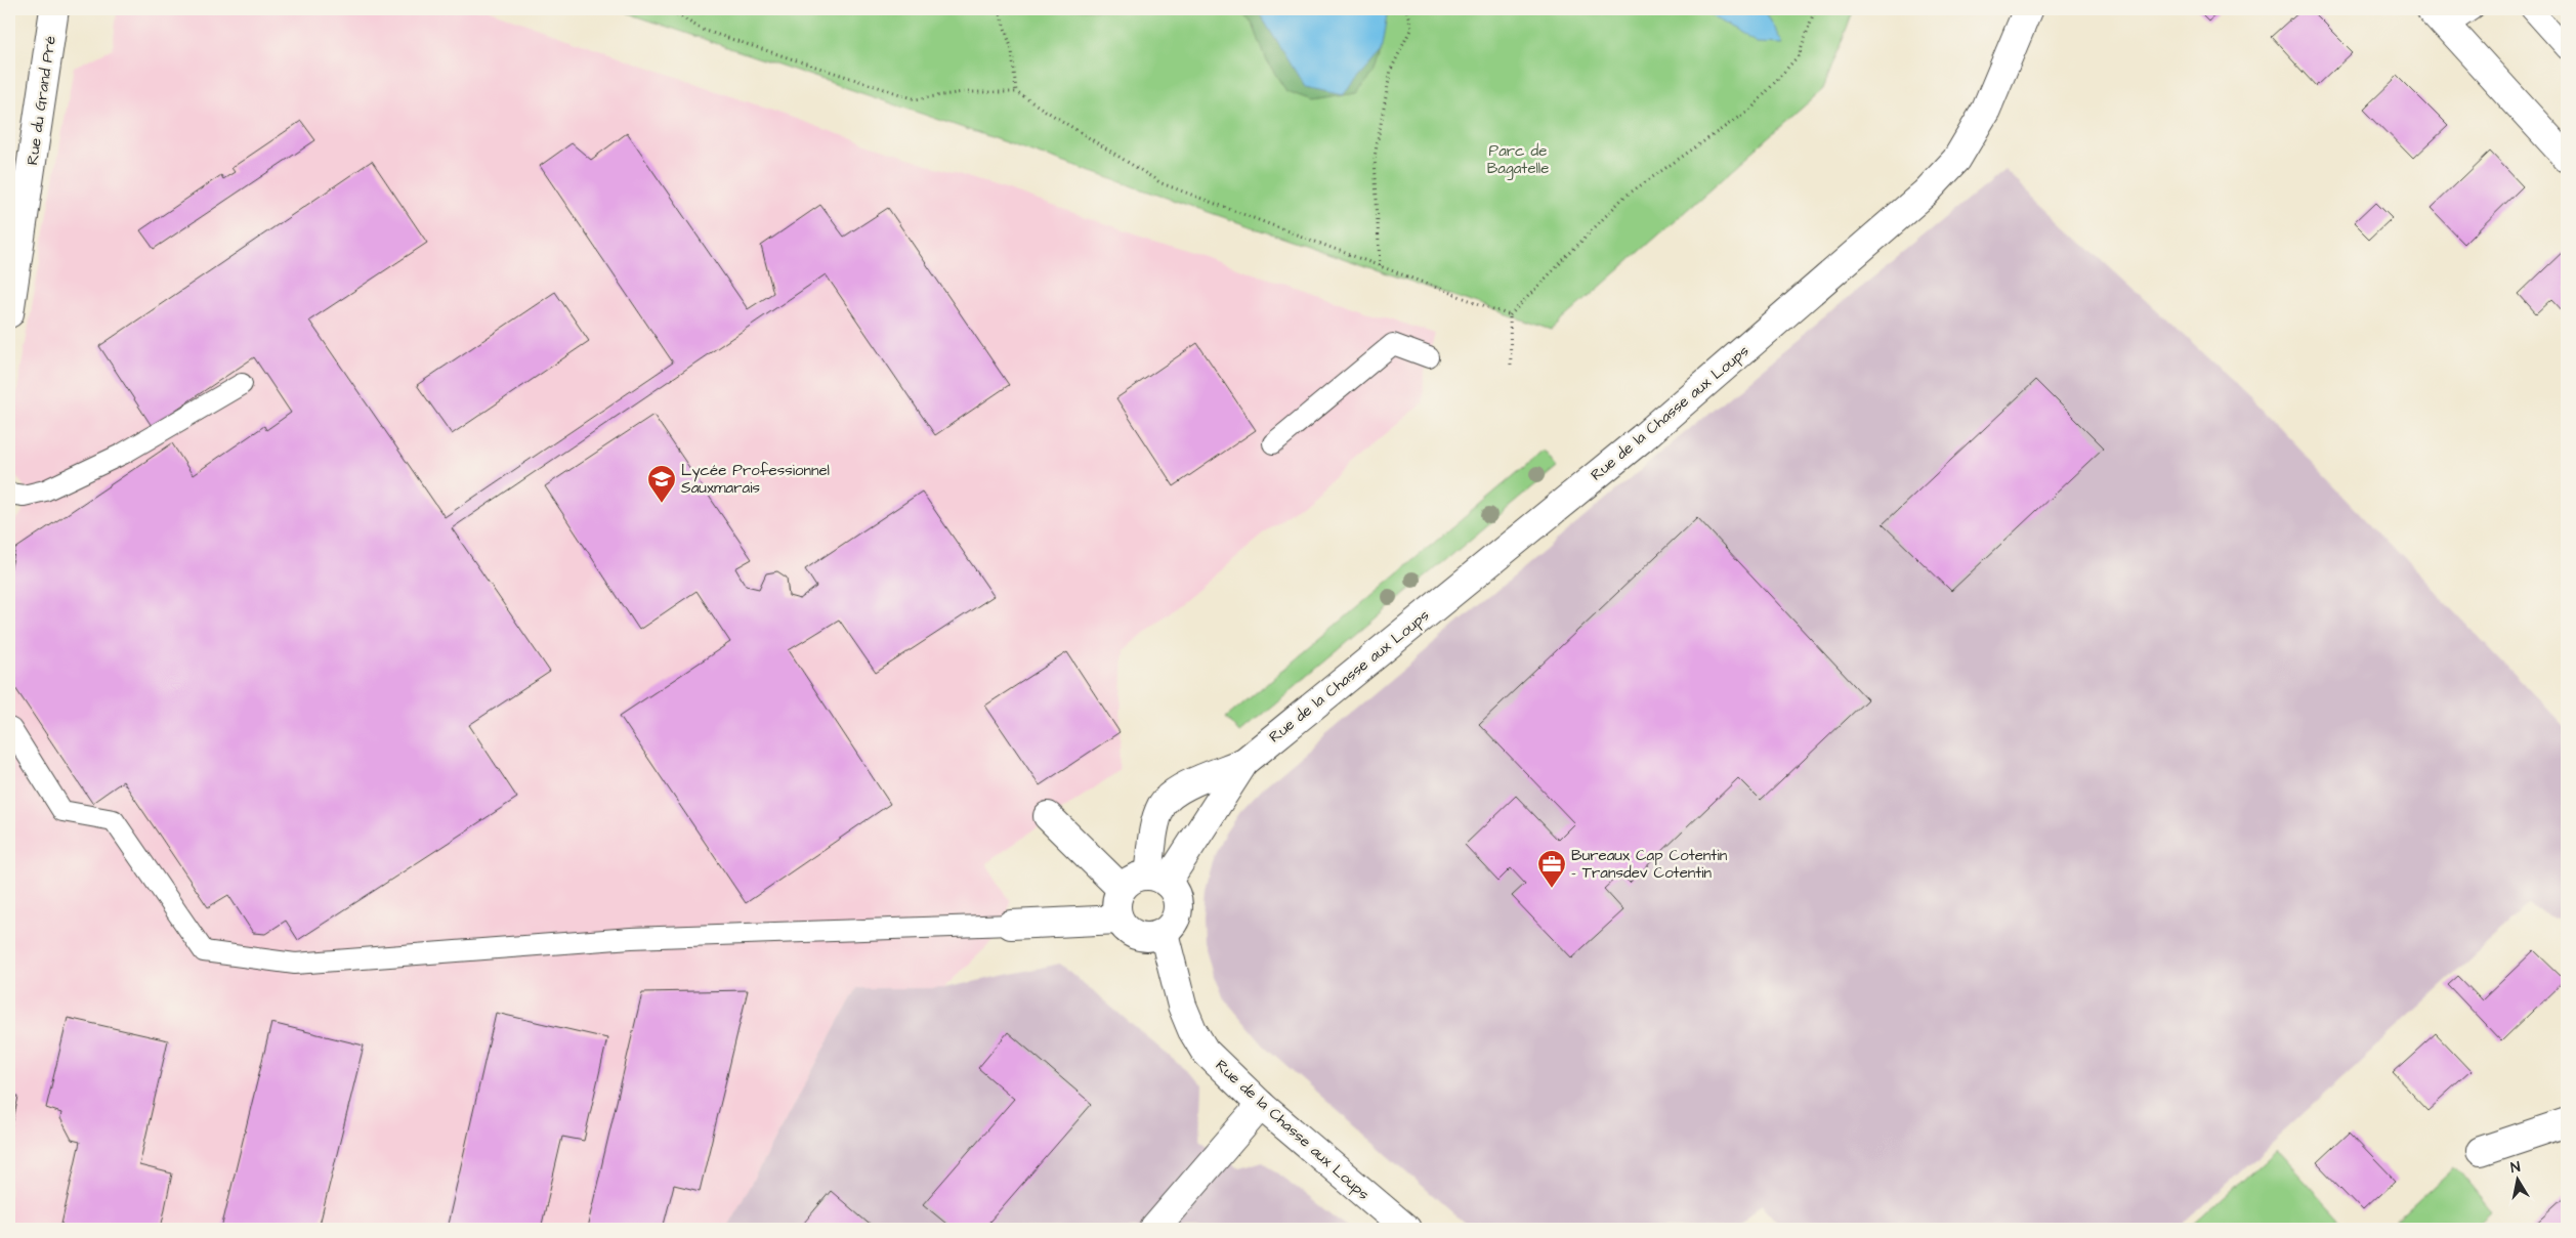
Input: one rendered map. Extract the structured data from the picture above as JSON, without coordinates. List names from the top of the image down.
{
  "streets": {
    "street": ["Rue du Grand Pré", "Rue de la Chasse aux Loups"]
  },
  "parks": ["Parc de Bagatelle"],
  "places": {
    "school or university": ["Lycée Professionnel Sauxmarais"],
    "office": ["Bureaux Cap Cotentin - Transdev Cotentin"]
  },
  "north": "top"
}
